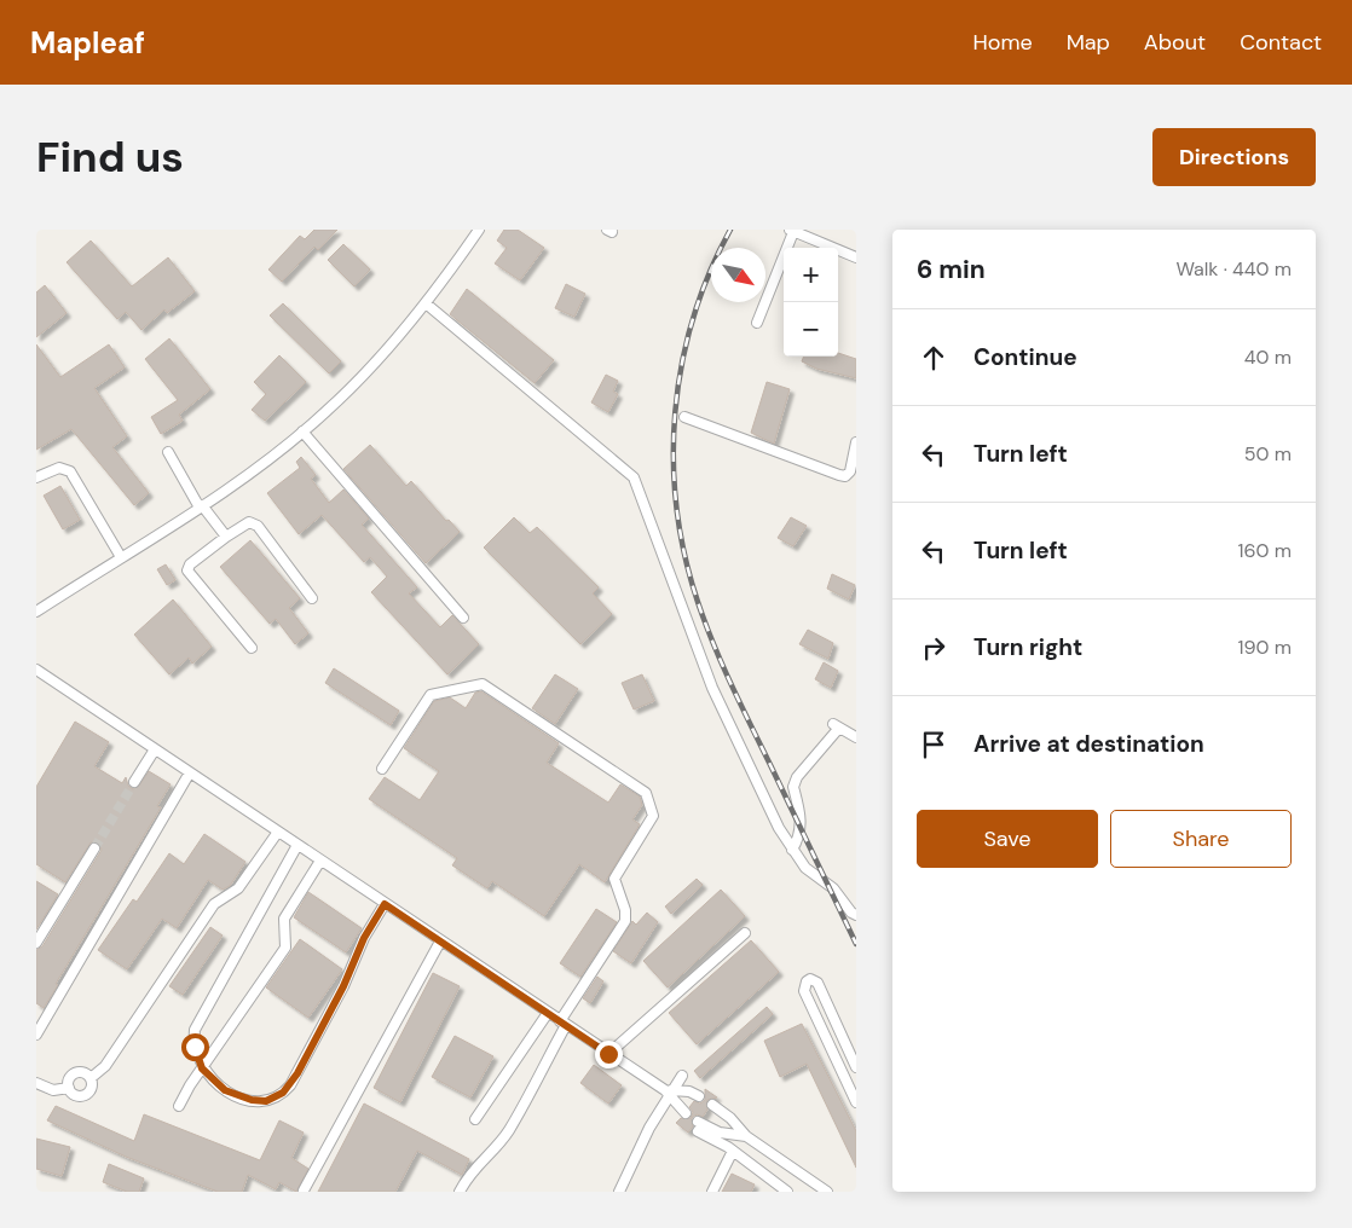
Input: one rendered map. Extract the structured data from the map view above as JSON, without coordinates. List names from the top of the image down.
{
  "north": "bottom right",
  "page": {
    "header": "Mapleaf",
    "nav": [
      "Home",
      "Map",
      "About",
      "Contact"
    ],
    "buttons": [
      "Directions",
      ["Save", "Share"]
    ],
    "title": "Find us",
    "heading": ["6 min", "Walk · 440 m"],
    "map_buttons": ["+", "−"],
    "list": [
      ["Continue", "40 m"],
      ["Turn left", "50 m"],
      ["Turn left", "160 m"],
      ["Turn right", "190 m"],
      "Arrive at destination"
    ]
  }
}
